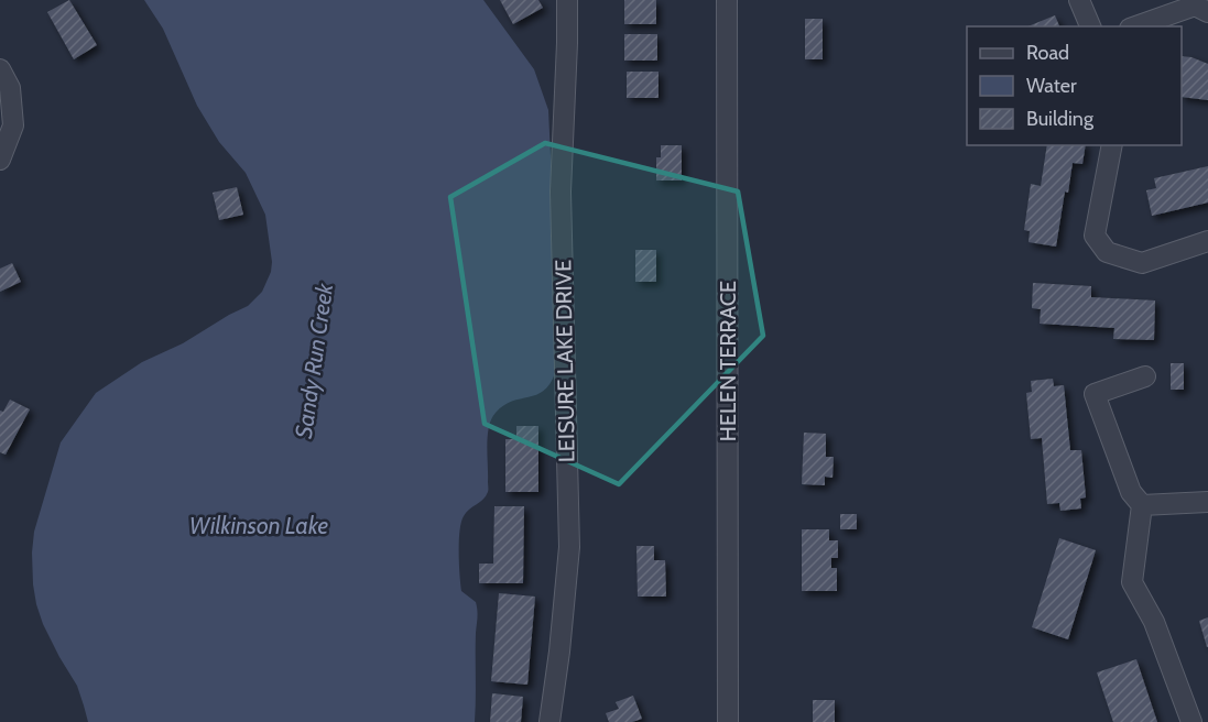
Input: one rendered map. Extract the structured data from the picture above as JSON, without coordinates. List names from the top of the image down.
{
  "streets": {
    "street": ["LEISURE LAKE DRIVE", "HELEN TERRACE"]
  },
  "water": ["Sandy Run Creek", "Wilkinson Lake"],
  "legend": ["Road", "Water", "Building"]
}
